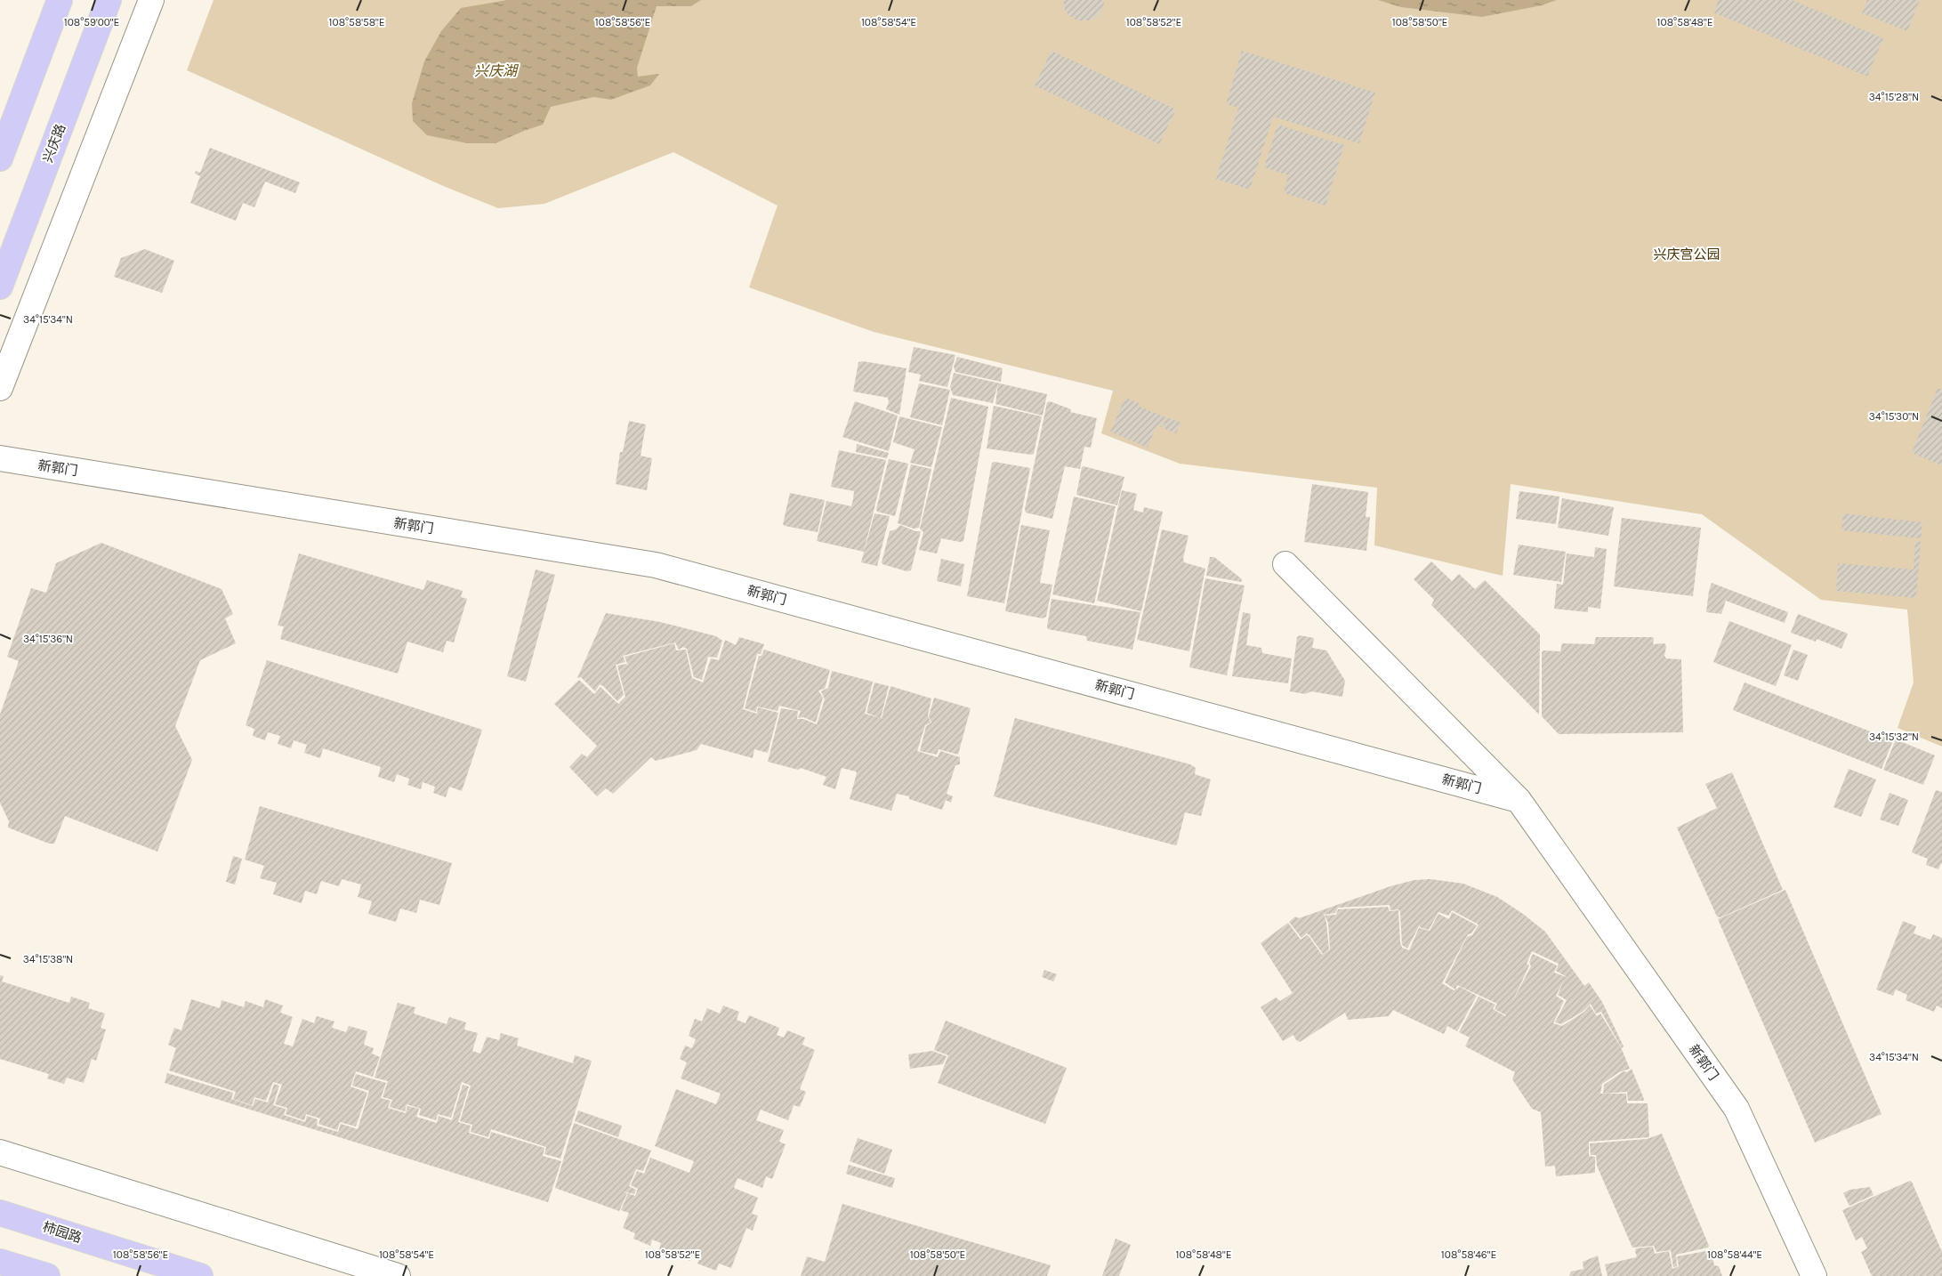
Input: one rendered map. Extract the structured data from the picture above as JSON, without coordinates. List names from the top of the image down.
{
  "streets": {
    "main road": ["兴庆路", "柿园路"],
    "street": ["新郭门"]
  },
  "water": ["兴庆湖"],
  "parks": ["兴庆宫公园"],
  "coordinates": [
    "108°58'56\"E",
    "108°58'54\"E",
    "108°58'50\"E",
    "108°58'48\"E",
    "108°59'00\"E",
    "108°58'58\"E",
    "108°58'52\"E",
    "34°15'28\"N",
    "34°15'34\"N",
    "34°15'30\"N",
    "34°15'36\"N",
    "34°15'32\"N",
    "34°15'38\"N",
    "108°58'46\"E",
    "108°58'44\"E"
  ]
}
